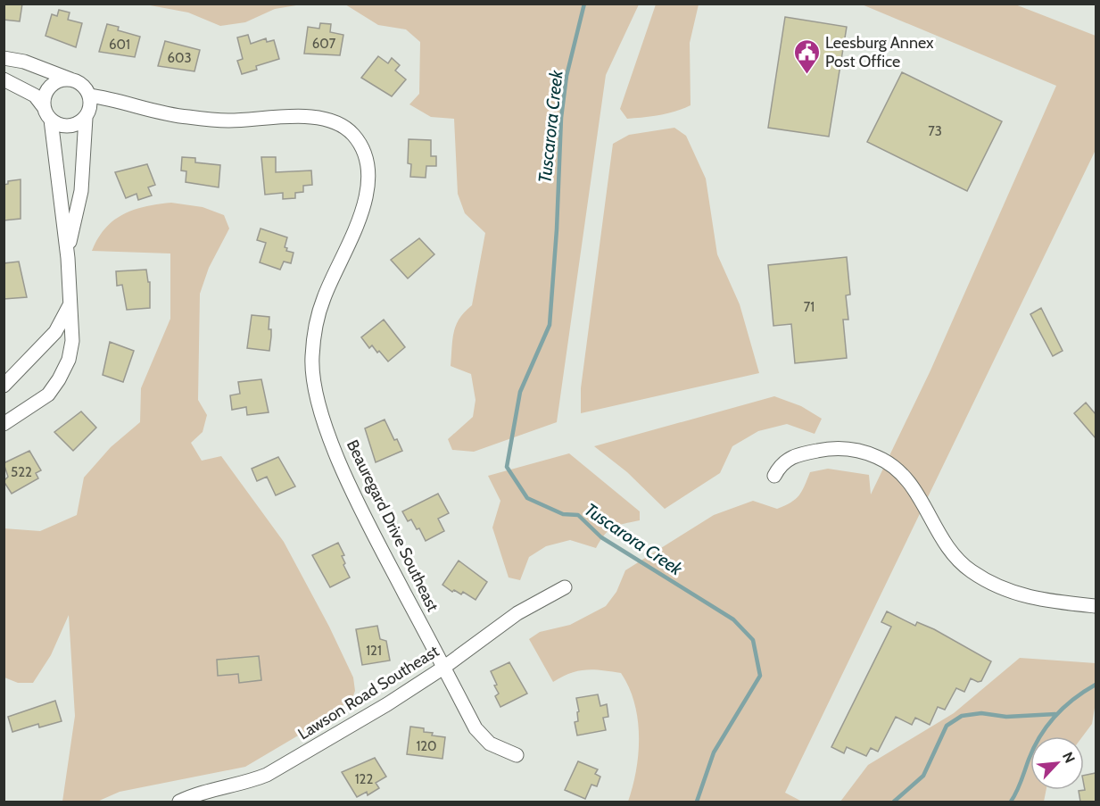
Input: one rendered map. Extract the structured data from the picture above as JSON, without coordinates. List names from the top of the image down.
{
  "streets": {
    "street": ["Beauregard Drive Southeast", "Lawson Road Southeast"]
  },
  "crossings": [
    ["Beauregard Drive Southeast", "Lawson Road Southeast"]
  ],
  "water": ["Tuscarora Creek"],
  "places": {
    "public building": ["Leesburg Annex Post Office"]
  },
  "house_numbers": [
    "607",
    "601",
    "603",
    "73",
    "71",
    "522",
    "121",
    "120",
    "122"
  ],
  "north": "top right"
}
